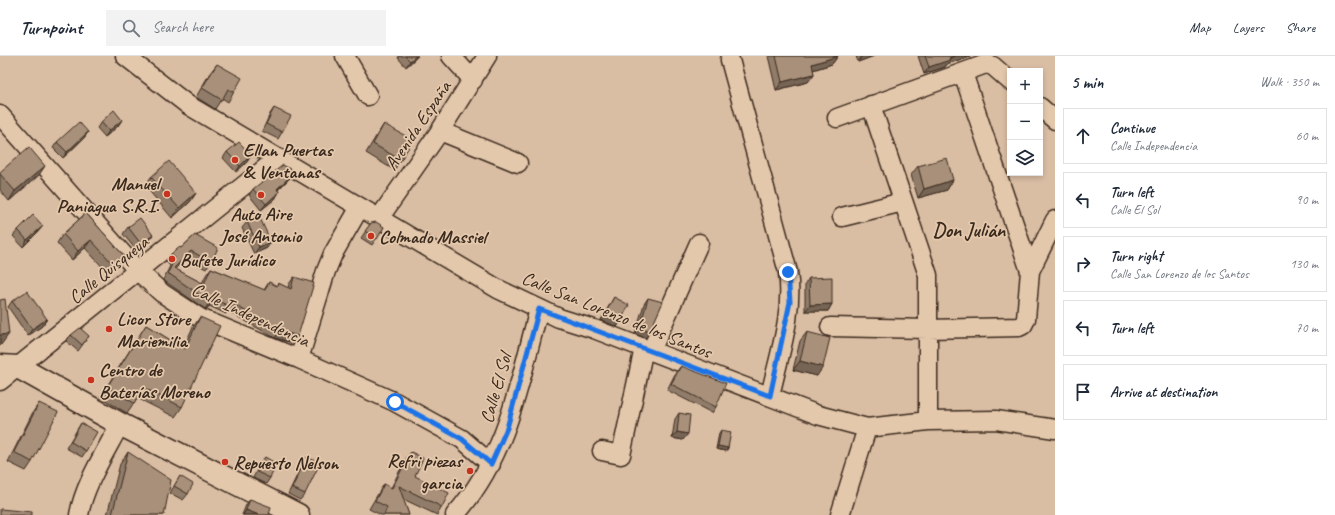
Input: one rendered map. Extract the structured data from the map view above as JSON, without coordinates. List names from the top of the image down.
{
  "streets": {
    "street": [
      "Avenida España",
      "Calle Quisqueya",
      "Calle Independencia",
      "Calle San Lorenzo de los Santos",
      "Calle El Sol"
    ]
  },
  "crossings": [
    ["Avenida España", "Calle San Lorenzo de los Santos"],
    ["Calle Quisqueya", "Calle Independencia"],
    ["Calle Quisqueya", "Calle San Lorenzo de los Santos"],
    ["Calle Independencia", "Calle El Sol"],
    ["Calle San Lorenzo de los Santos", "Calle El Sol"]
  ],
  "districts": ["Don Julián"],
  "places": [
    "Ellan Puertas & Ventanas",
    "Manuel Paniagua S.R.I.",
    "Auto Aire José Antonio",
    "Colmado Massiel",
    "Bufete Jurídico",
    "Licor Store Mariemilia",
    "Centro de Baterías Moreno",
    "Repuesto Nelson",
    "Refri piezas garcia"
  ],
  "page": {
    "header": "Turnpoint",
    "search": "Search here",
    "nav": ["Map", "Layers", "Share"],
    "heading": ["5 min", "Walk · 350 m"],
    "map_buttons": ["+", "−"],
    "list": [
      ["Continue", "Calle Independencia", "60 m"],
      ["Turn left", "Calle El Sol", "90 m"],
      ["Turn right", "Calle San Lorenzo de los Santos", "130 m"],
      ["Turn left", "70 m"],
      "Arrive at destination"
    ]
  }
}
